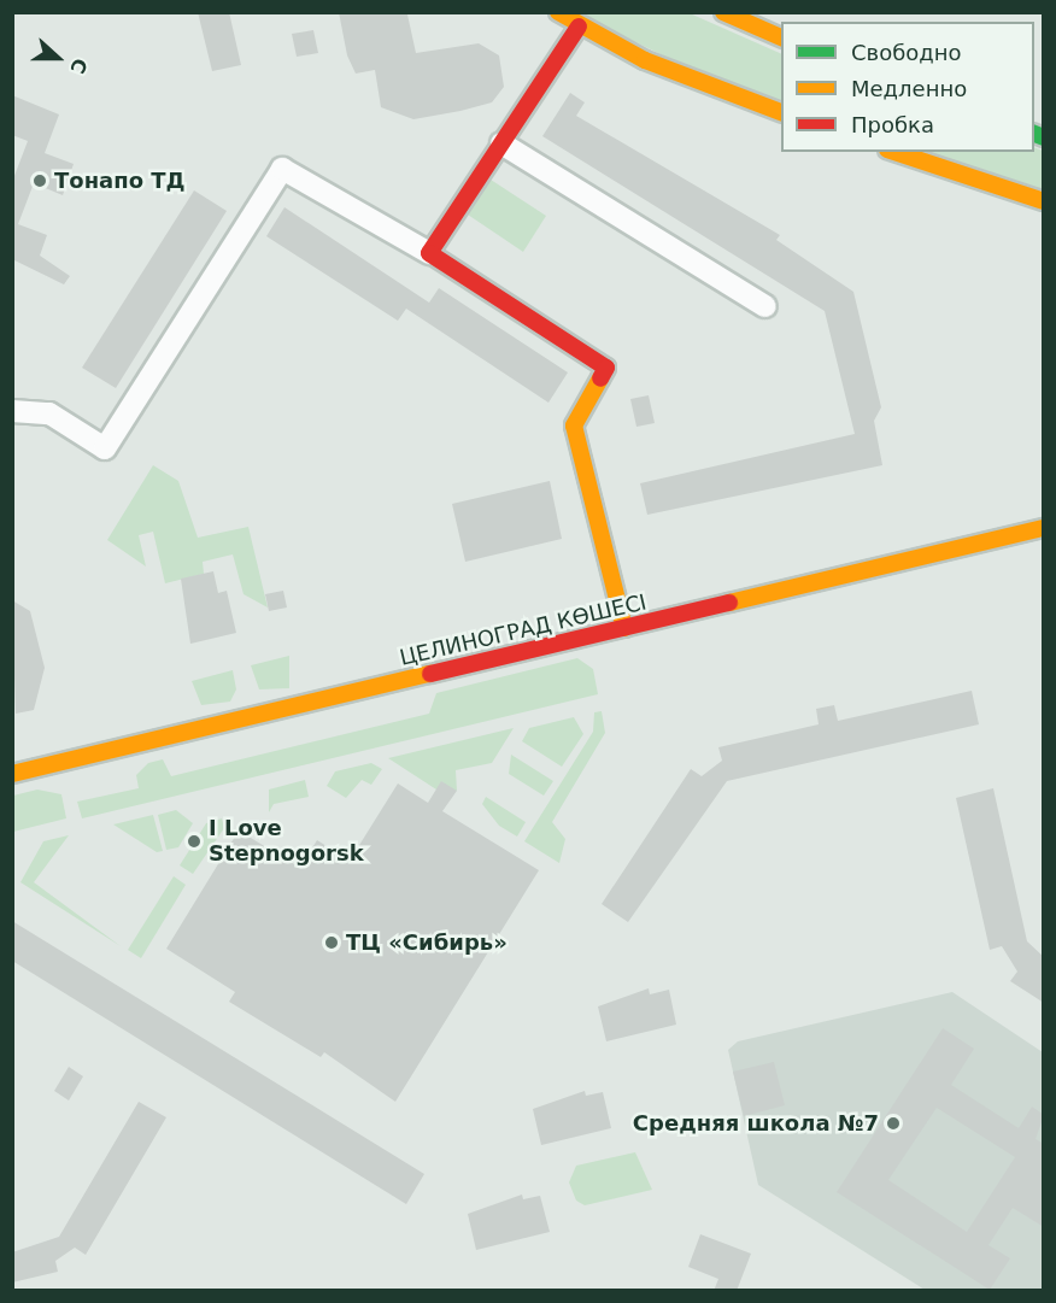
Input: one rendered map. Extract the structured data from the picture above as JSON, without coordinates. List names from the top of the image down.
{
  "streets": {
    "street": ["ЦЕЛИНОГРАД КӨШЕСІ"]
  },
  "places": [
    "Тонапо ТД",
    "I Love Stepnogorsk",
    "ТЦ «Сибирь»",
    "Средняя школа №7"
  ],
  "legend": ["Свободно", "Медленно", "Пробка"],
  "north": "right"
}
